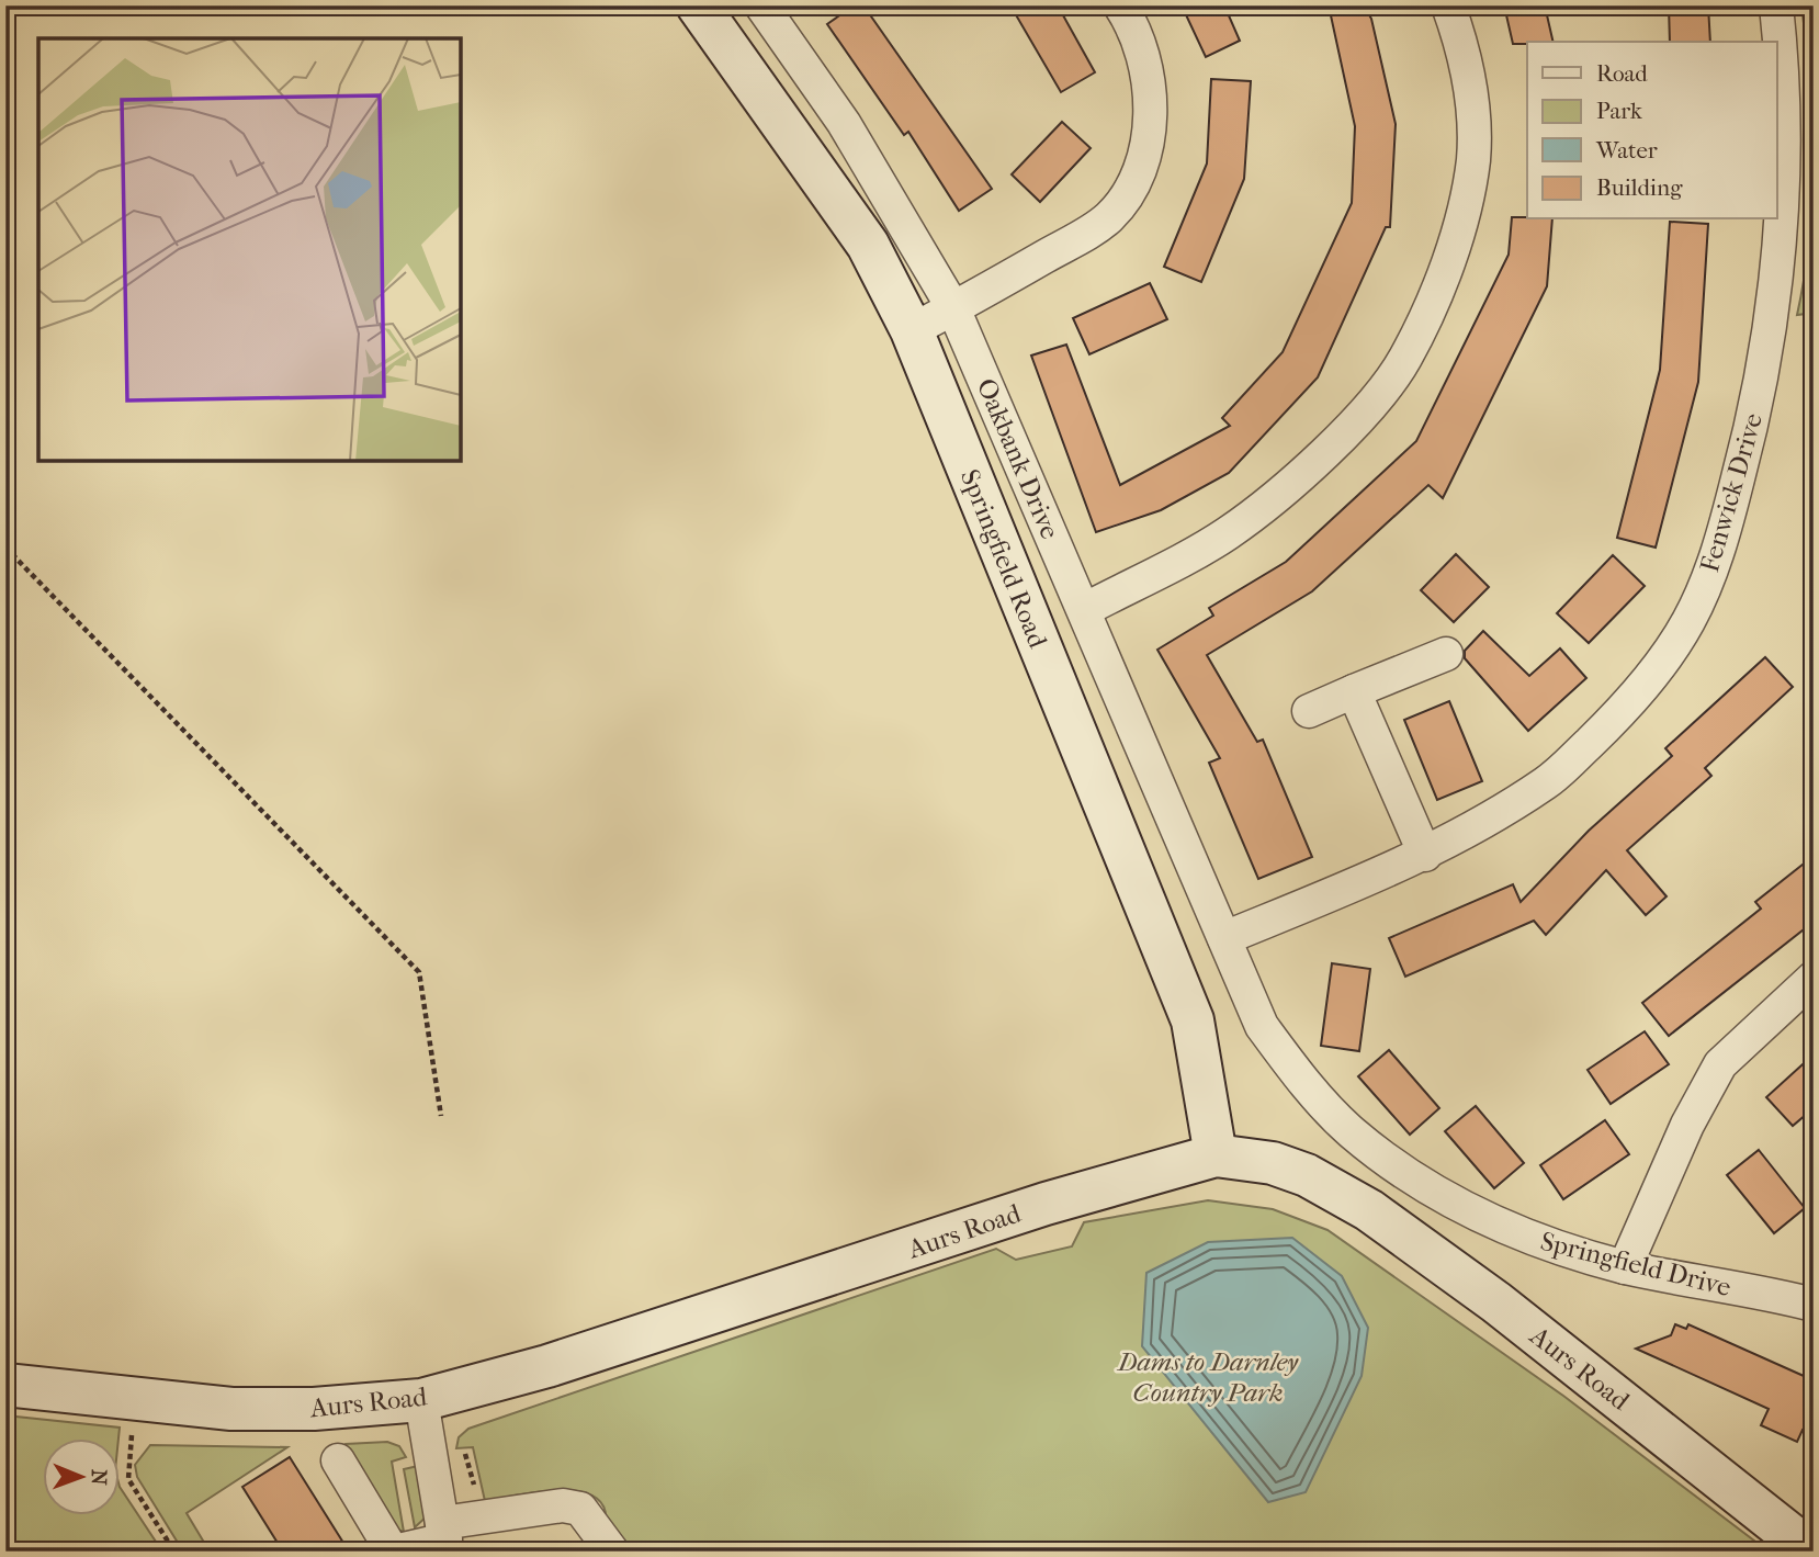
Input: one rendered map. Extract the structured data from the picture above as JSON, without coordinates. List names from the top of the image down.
{
  "streets": {
    "street": [
      "Oakbank Drive",
      "Fenwick Drive",
      "Springfield Road",
      "Aurs Road",
      "Springfield Drive"
    ]
  },
  "crossings": [
    ["Oakbank Drive", "Fenwick Drive"],
    ["Oakbank Drive", "Springfield Drive"],
    ["Fenwick Drive", "Springfield Drive"],
    ["Springfield Road", "Aurs Road"]
  ],
  "parks": ["Dams to Darnley Country Park"],
  "legend": [
    "Road",
    "Park",
    "Water",
    "Building"
  ],
  "north": "right"
}
